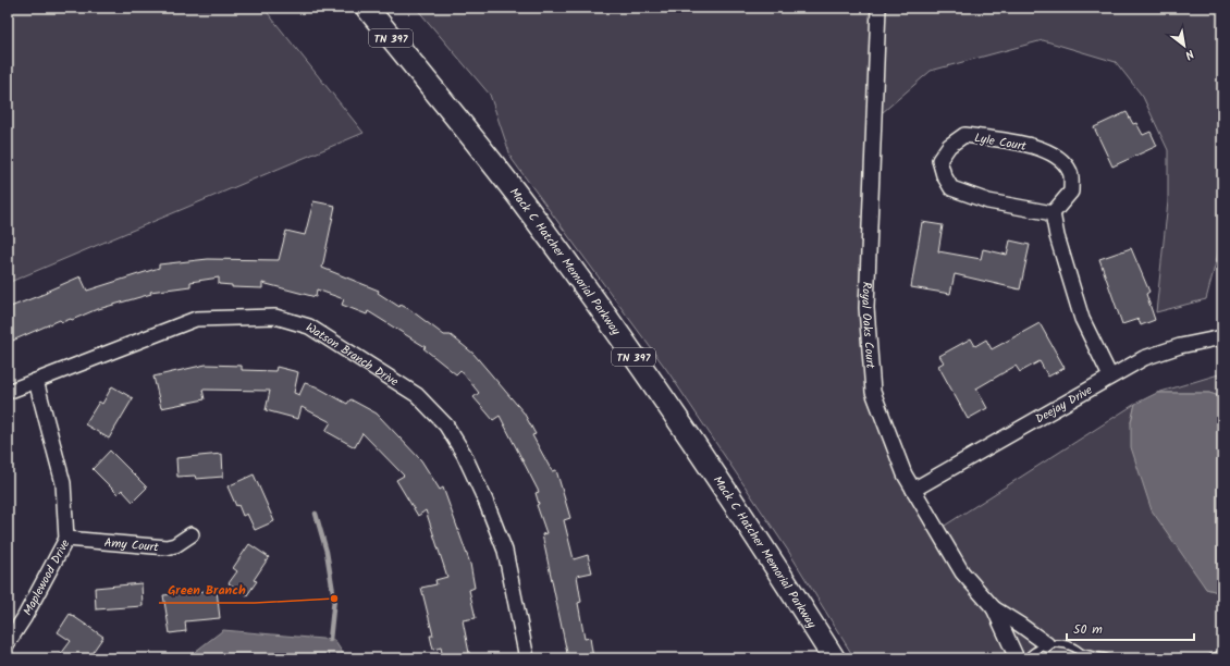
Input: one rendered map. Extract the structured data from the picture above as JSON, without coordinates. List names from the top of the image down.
{
  "streets": {
    "main road": ["TN 397", "Mack C Hatcher Memorial Parkway"],
    "street": [
      "Lyle Court",
      "Royal Oaks Court",
      "Watson Branch Drive",
      "Deejay Drive",
      "Amy Court",
      "Maplewood Drive"
    ]
  },
  "crossings": [
    ["Royal Oaks Court", "Deejay Drive"],
    ["Watson Branch Drive", "Maplewood Drive"],
    ["Amy Court", "Maplewood Drive"]
  ],
  "places": ["Green Branch"],
  "scale_bar": "50 m",
  "north": "bottom right"
}
